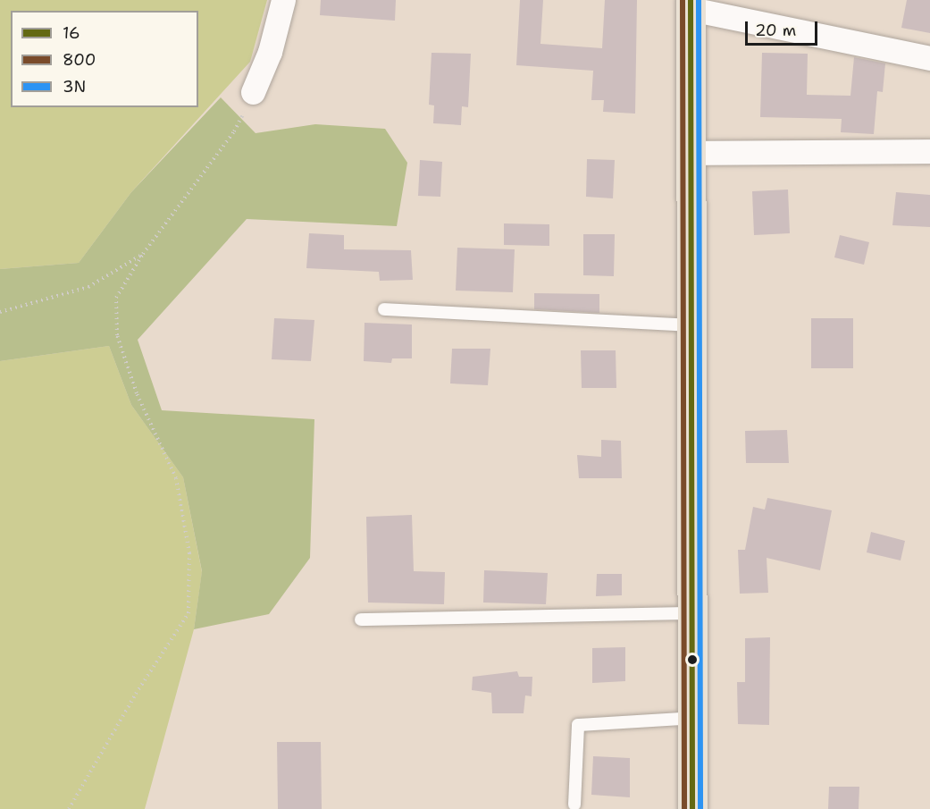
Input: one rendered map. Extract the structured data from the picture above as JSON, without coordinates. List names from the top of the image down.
{
  "lines": ["transit line 16", "transit line 800", "transit line 3N"],
  "legend": ["16", "800", "3N"],
  "scale_bar": "20 m"
}
